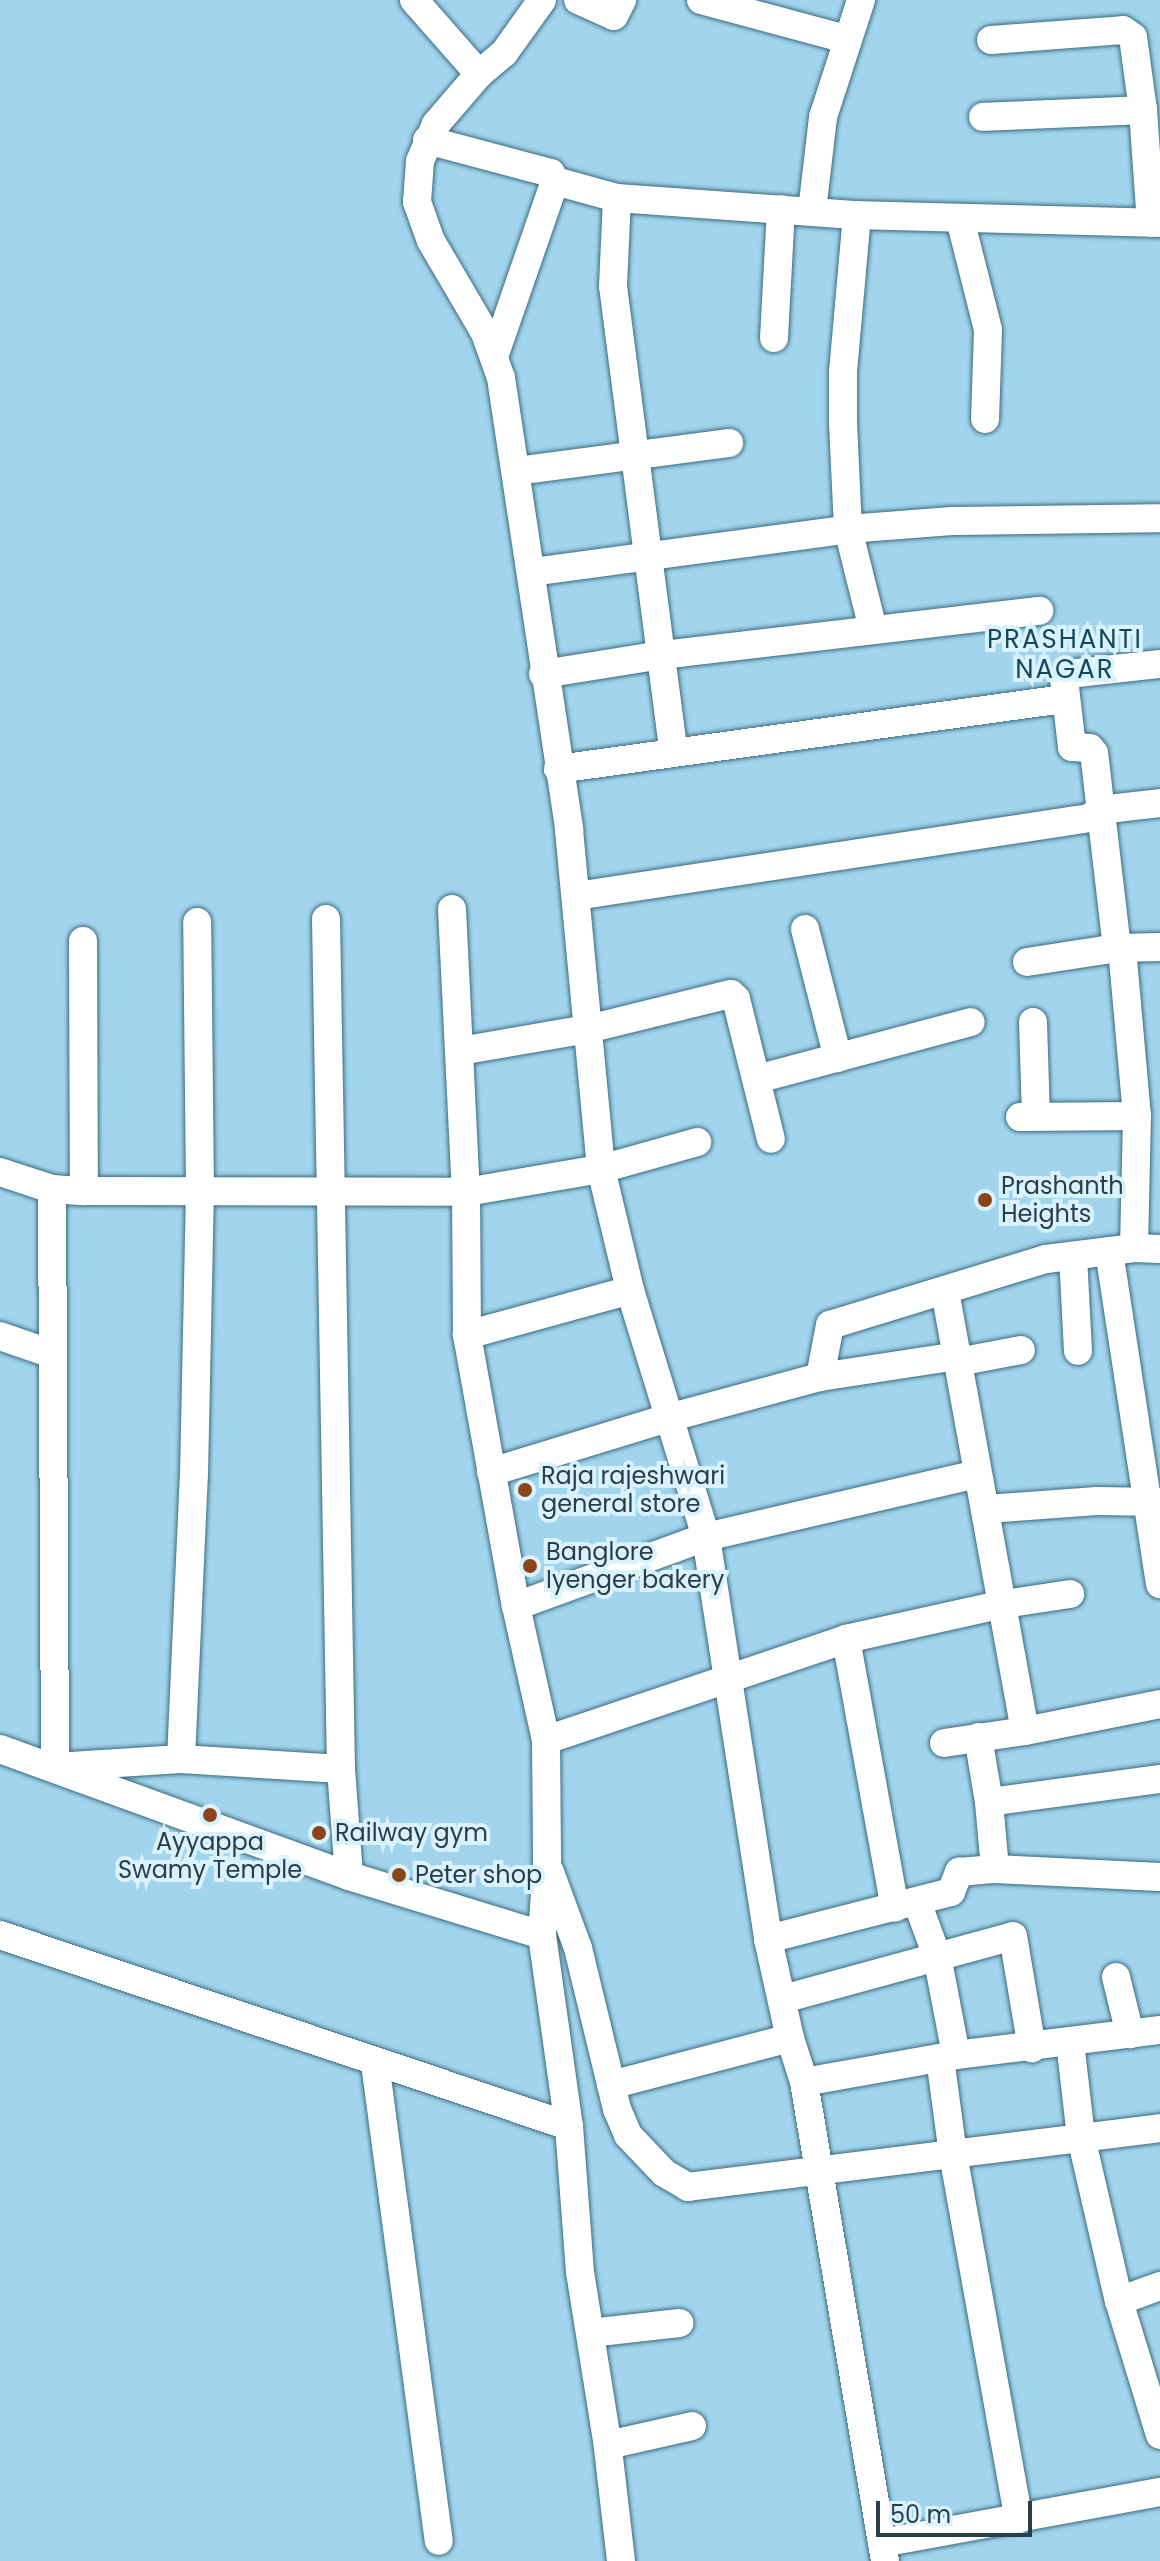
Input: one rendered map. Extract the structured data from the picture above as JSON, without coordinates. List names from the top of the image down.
{
  "districts": ["PRASHANTI NAGAR"],
  "places": [
    "Prashanth Heights",
    "Raja rajeshwari general store",
    "Banglore Iyenger bakery",
    "Ayyappa Swamy Temple",
    "Railway gym",
    "Peter shop"
  ],
  "scale_bar": "50 m"
}
